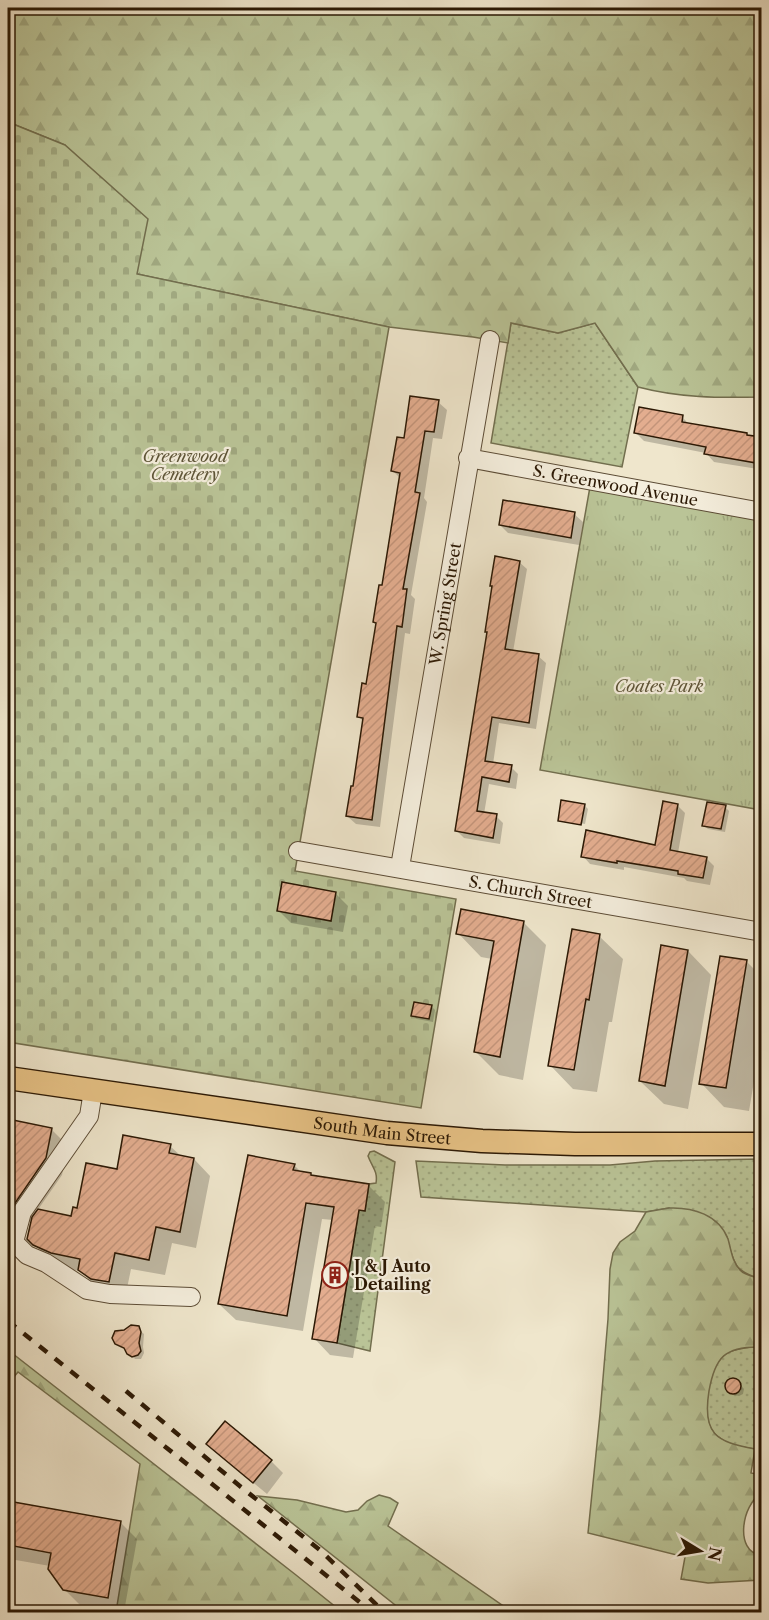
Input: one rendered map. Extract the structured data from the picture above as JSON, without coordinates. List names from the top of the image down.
{
  "streets": {
    "main road": ["South Main Street"],
    "street": ["S. Greenwood Avenue", "W. Spring Street", "S. Church Street"]
  },
  "crossings": [
    ["S. Greenwood Avenue", "W. Spring Street"],
    ["W. Spring Street", "S. Church Street"]
  ],
  "parks": ["Greenwood Cemetery", "Coates Park"],
  "places": {
    "building": ["J & J Auto Detailing"]
  },
  "north": "right"
}
